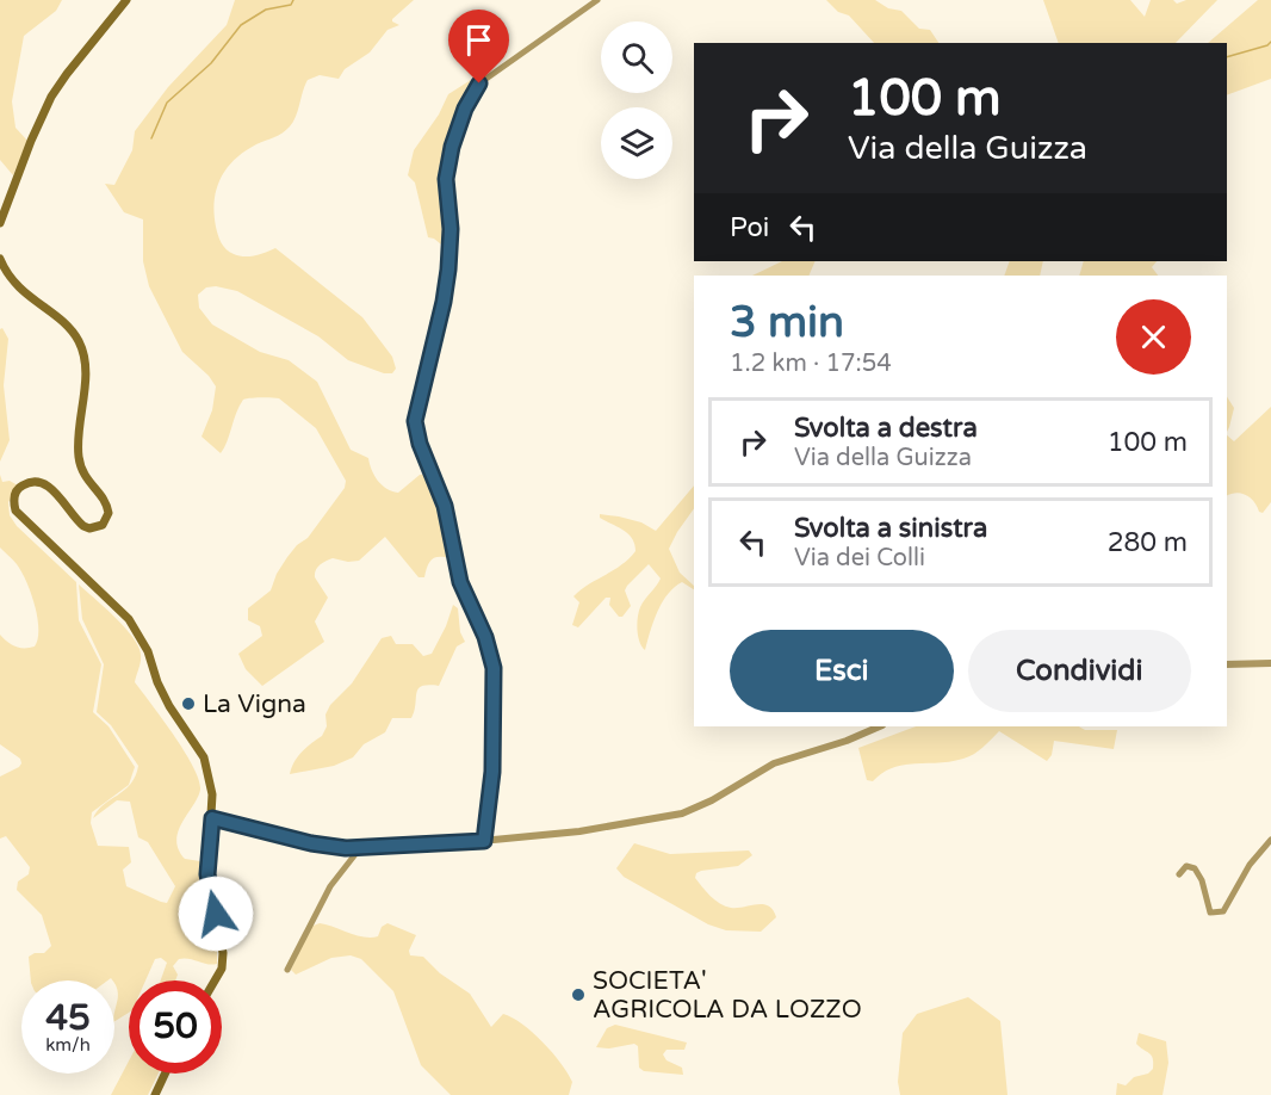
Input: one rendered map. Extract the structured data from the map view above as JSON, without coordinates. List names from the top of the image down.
{
  "places": ["La Vigna", "SOCIETA' AGRICOLA DA LOZZO"],
  "page": {
    "turn": ["100 m", "Via della Guizza"],
    "then": "Poi",
    "heading": ["3 min", "1.2 km · 17:54"],
    "list": [
      {
        "name": "Svolta a destra",
        "note": "Via della Guizza",
        "value": "100 m"
      },
      {
        "name": "Svolta a sinistra",
        "note": "Via dei Colli",
        "value": "280 m"
      }
    ],
    "buttons": ["Esci", "Condividi"],
    "speed": "45 km/h",
    "limit": "50"
  }
}
